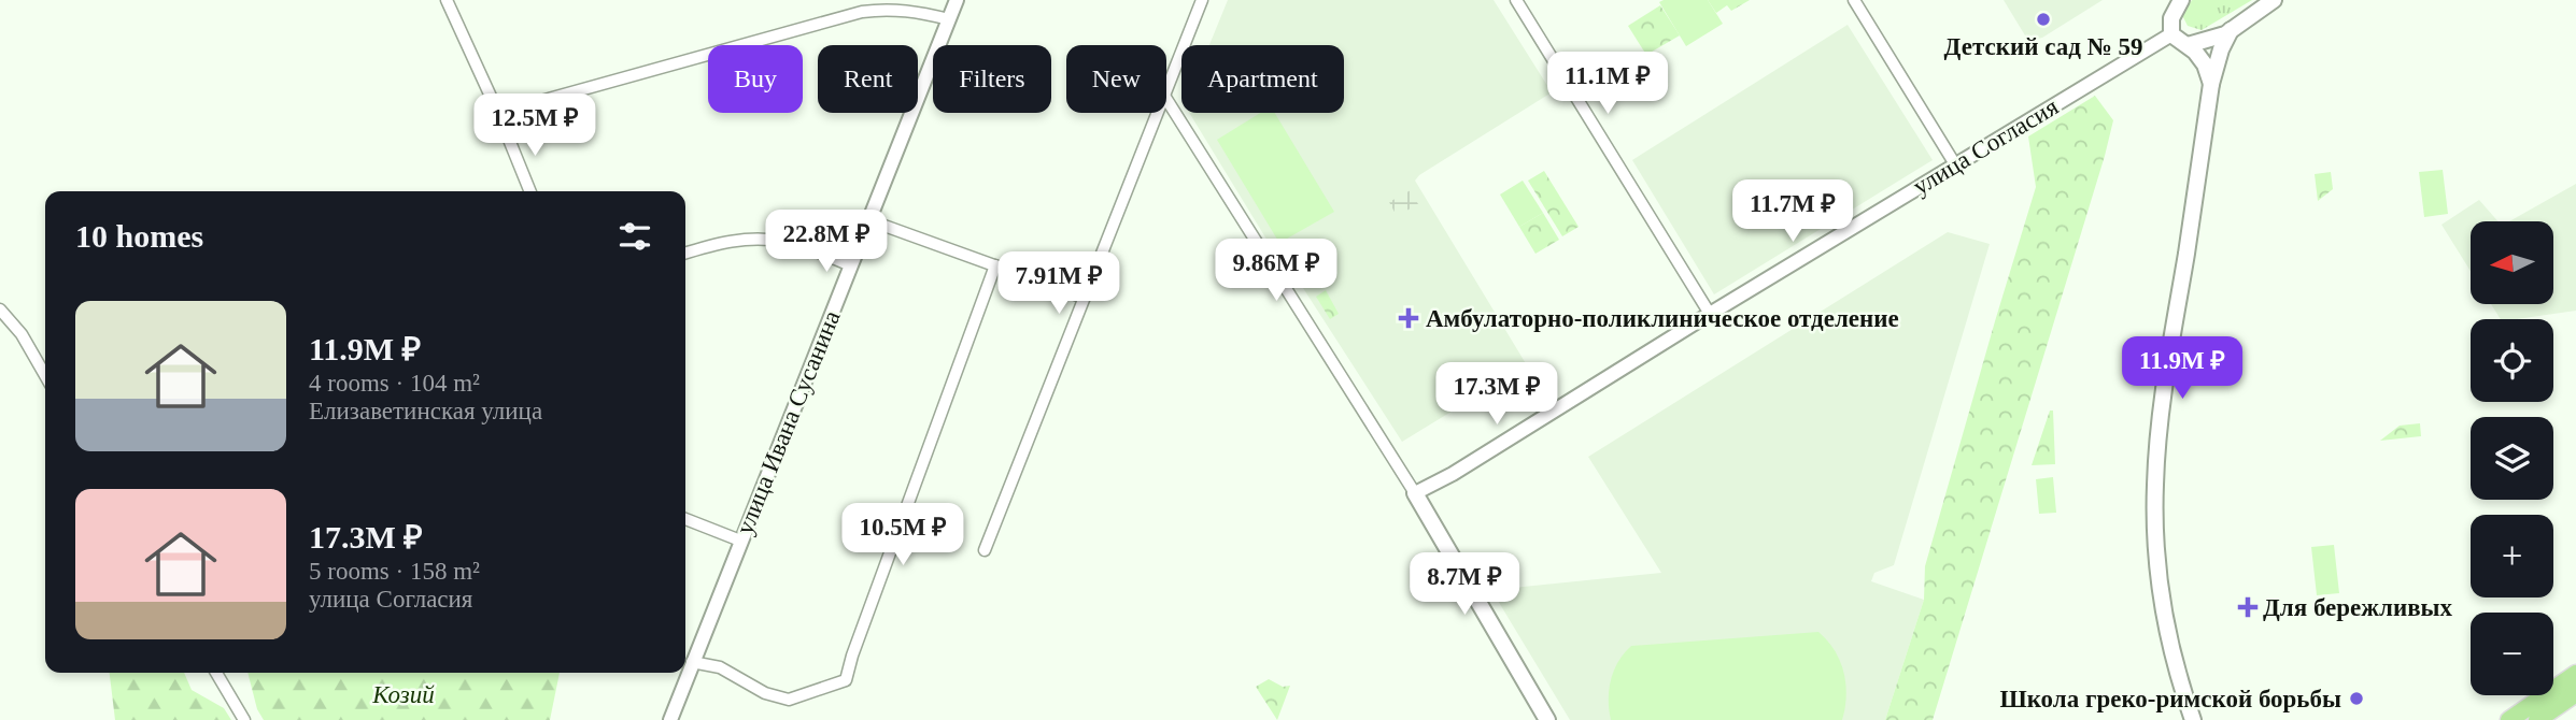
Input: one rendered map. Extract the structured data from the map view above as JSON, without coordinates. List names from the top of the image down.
{
  "streets": {
    "street": ["улица Согласия", "улица Ивана Сусанина"]
  },
  "parks": ["Козий"],
  "places": {
    "other": ["Детский сад № 59", "Школа греко-римской борьбы"],
    "health": ["Амбулаторно-поликлиническое отделение", "Для бережливых"]
  },
  "north": "left",
  "page": {
    "chip": [
      "Buy",
      "Rent",
      "Filters",
      "New",
      "Apartment"
    ],
    "price": [
      "11.1M ₽",
      "12.5M ₽",
      "11.7M ₽",
      "22.8M ₽",
      "9.86M ₽",
      "7.91M ₽",
      "11.9M ₽",
      "17.3M ₽",
      "10.5M ₽",
      "8.7M ₽"
    ],
    "heading": "10 homes",
    "map_buttons": ["+", "−"],
    "list": [
      {
        "name": "11.9M ₽",
        "note": "4 rooms · 104 m² · Елизаветинская улица"
      },
      {
        "name": "17.3M ₽",
        "note": "5 rooms · 158 m² · улица Согласия"
      }
    ]
  }
}
